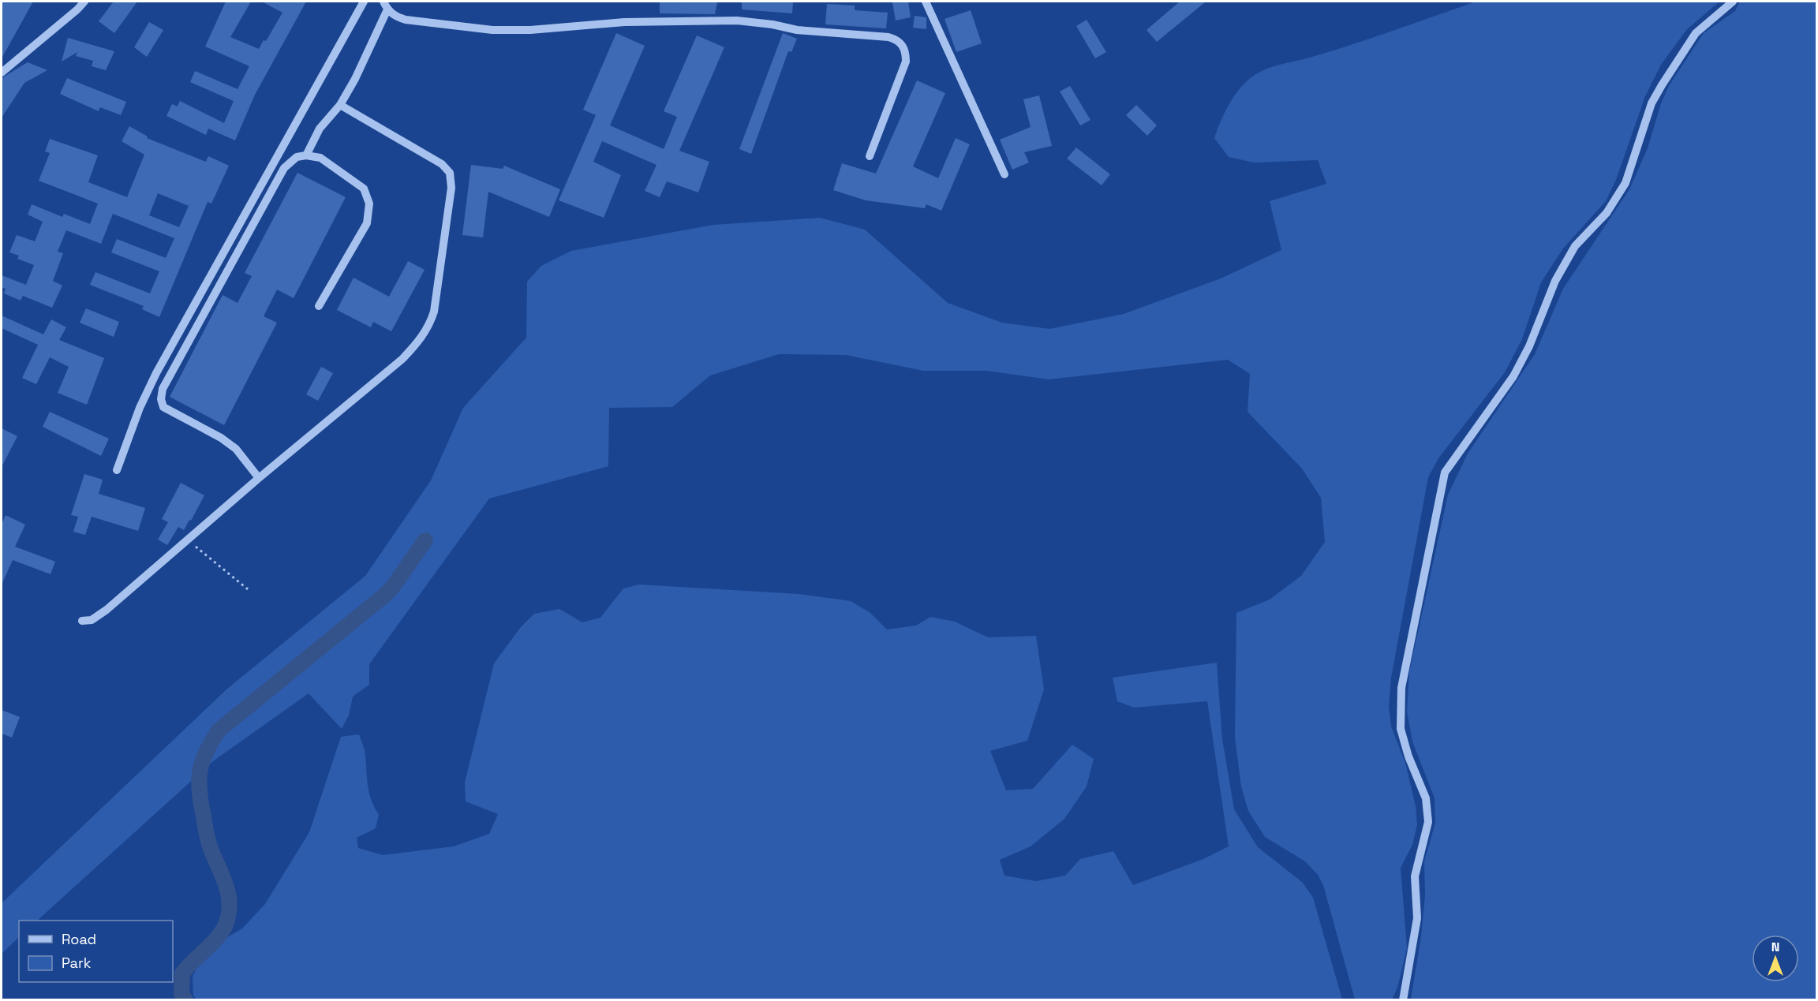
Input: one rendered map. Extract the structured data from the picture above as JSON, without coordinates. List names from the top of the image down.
{
  "legend": ["Road", "Park"],
  "north": "top"
}
